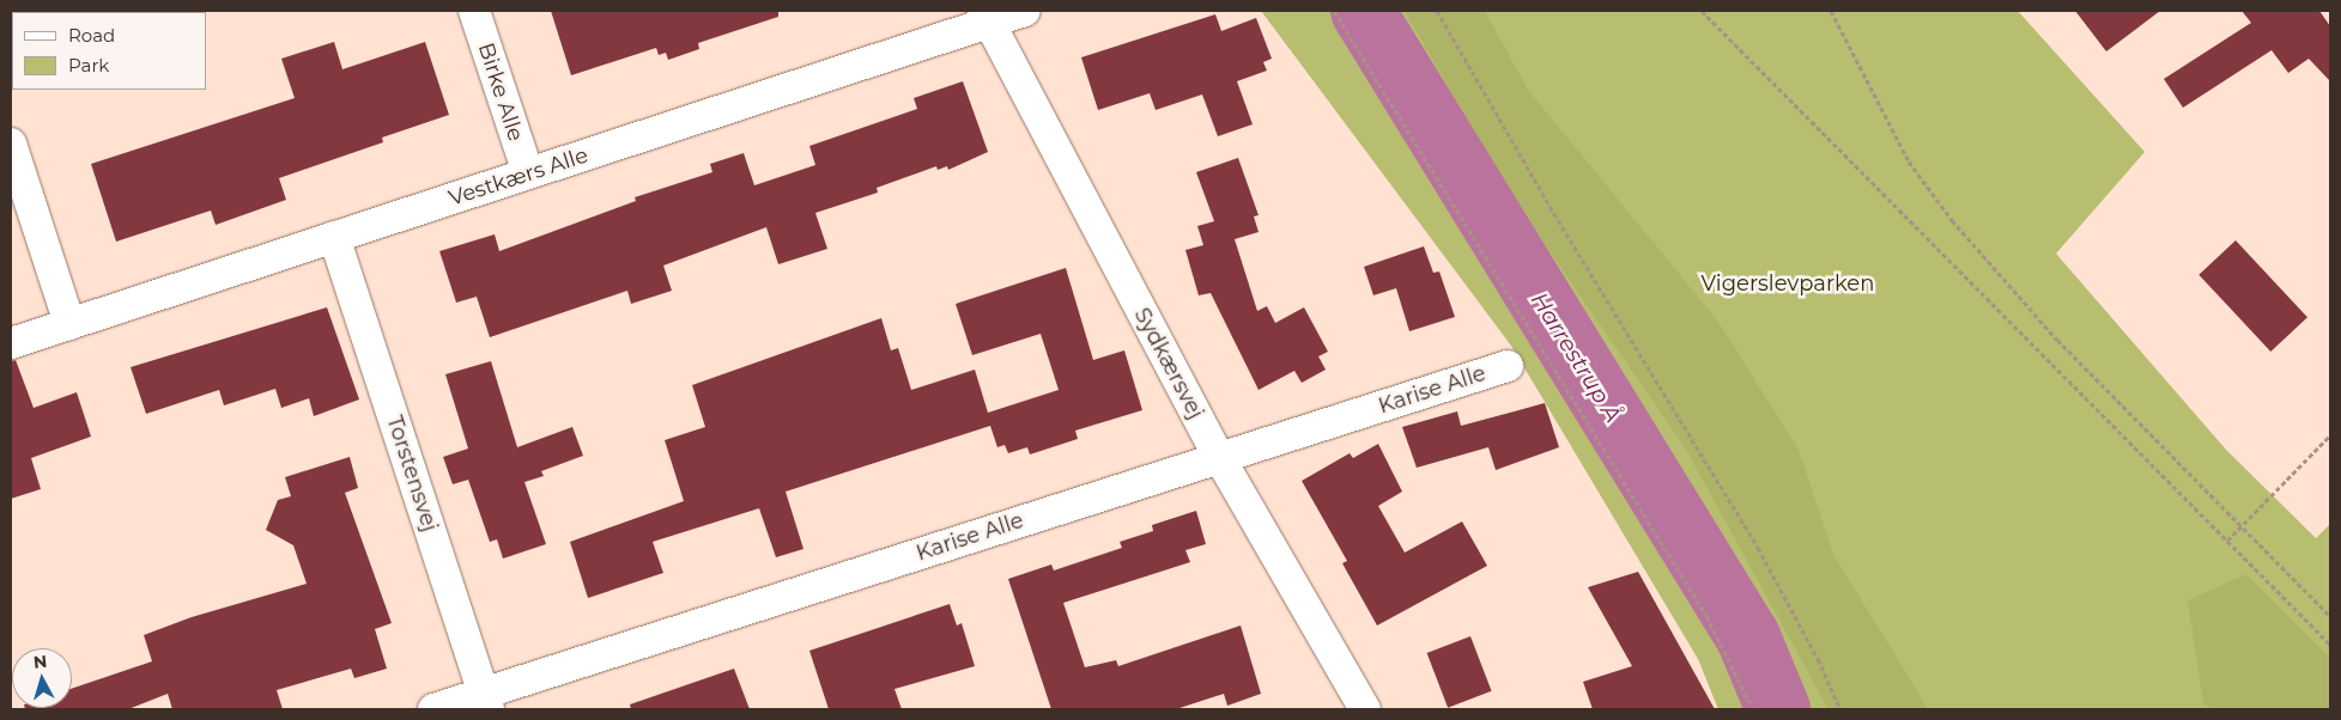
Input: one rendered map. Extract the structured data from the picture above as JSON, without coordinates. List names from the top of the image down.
{
  "streets": {
    "street": [
      "Birke Alle",
      "Vestkærs Alle",
      "Sydkærsvej",
      "Karise Alle",
      "Torstensvej"
    ]
  },
  "crossings": [
    ["Birke Alle", "Vestkærs Alle"],
    ["Vestkærs Alle", "Sydkærsvej"],
    ["Vestkærs Alle", "Torstensvej"],
    ["Sydkærsvej", "Karise Alle"],
    ["Karise Alle", "Torstensvej"]
  ],
  "water": ["Harrestrup Å"],
  "parks": ["Vigerslevparken"],
  "legend": ["Road", "Park"],
  "north": "top"
}
